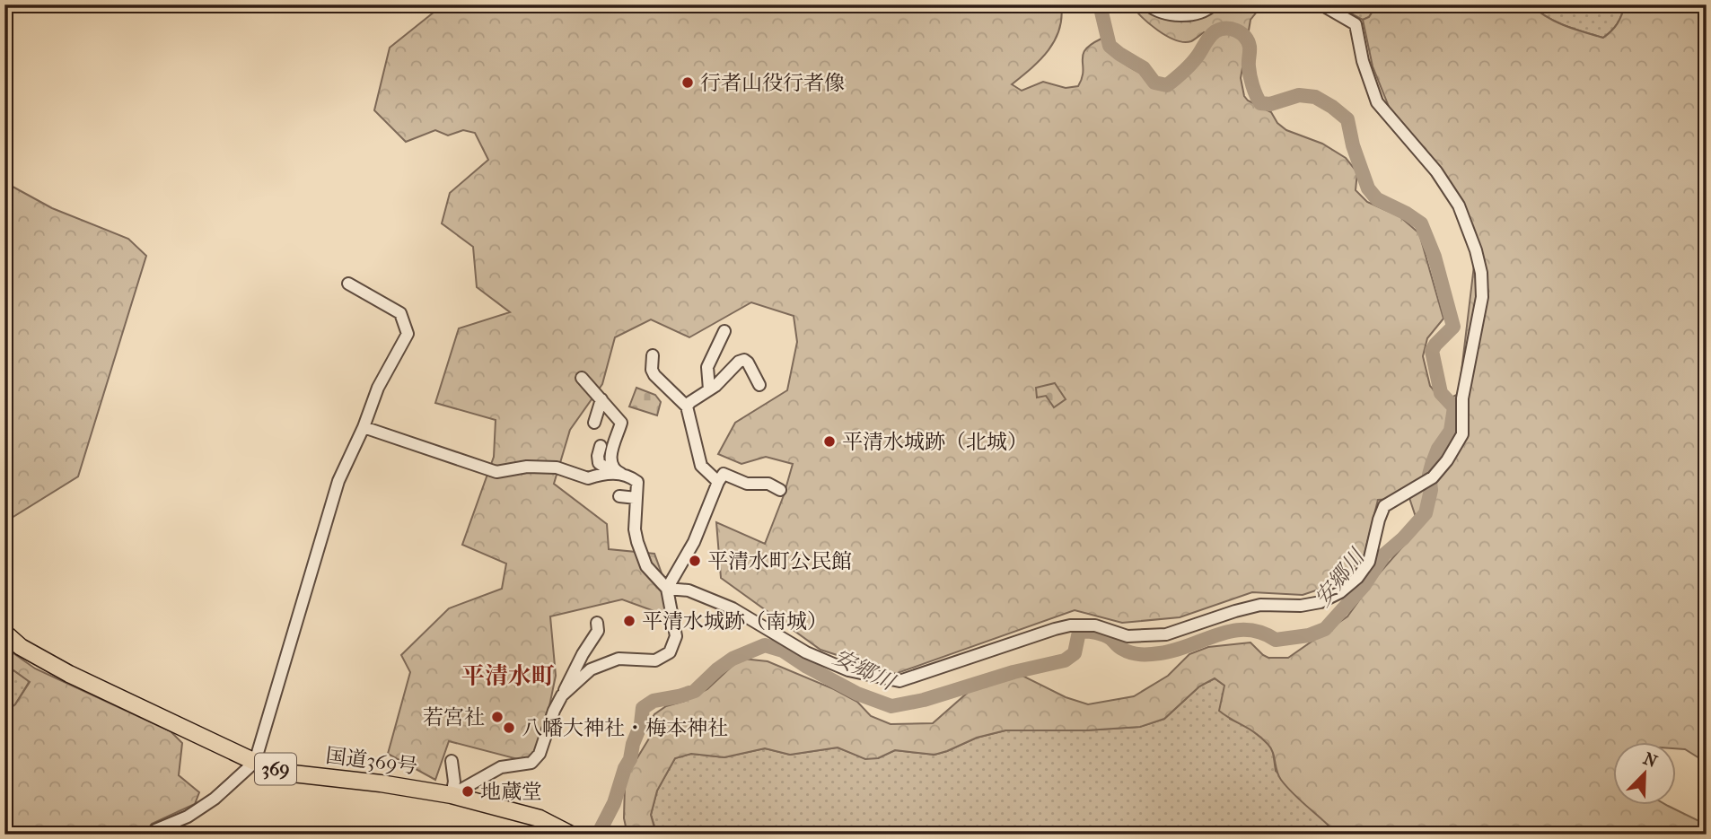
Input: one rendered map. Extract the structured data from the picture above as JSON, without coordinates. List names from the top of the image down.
{
  "streets": {
    "highway": ["国道369号", "369"]
  },
  "districts": ["平清水町"],
  "water": ["安郷川"],
  "places": [
    "行者山役行者像",
    "平清水城跡（北城）",
    "平清水町公民館",
    "平清水城跡（南城）",
    "若宮社",
    "八幡大神社・梅本神社",
    "地蔵堂"
  ],
  "north": "top right"
}
